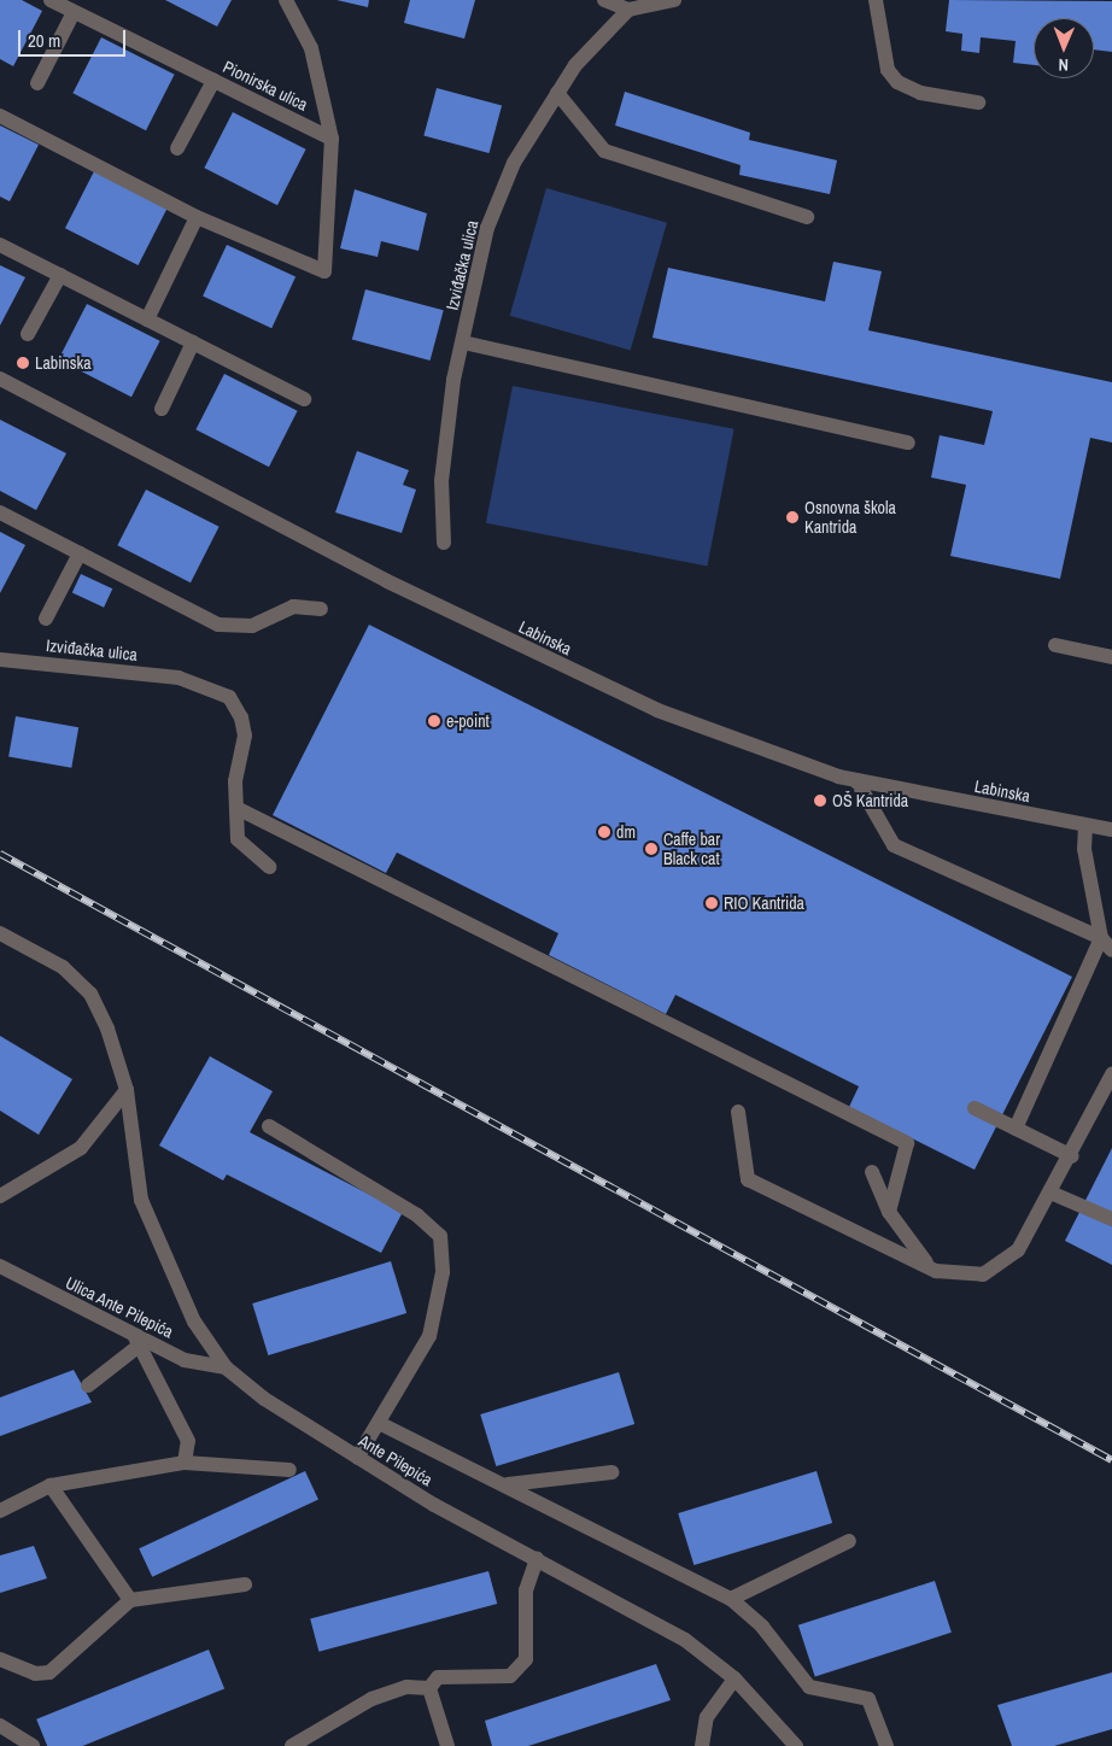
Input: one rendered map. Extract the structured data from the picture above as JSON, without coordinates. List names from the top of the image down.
{
  "streets": {
    "street": [
      "Pionirska ulica",
      "Izviđačka ulica",
      "Labinska",
      "Ulica Ante Pilepića",
      "Ante Pilepića"
    ]
  },
  "crossings": [
    ["Ulica Ante Pilepića", "Ante Pilepića"]
  ],
  "places": [
    "Labinska",
    "Osnovna škola Kantrida",
    "e-point",
    "OŠ Kantrida",
    "dm",
    "Caffe bar Black cat",
    "RIO Kantrida"
  ],
  "scale_bar": "20 m",
  "north": "bottom"
}
